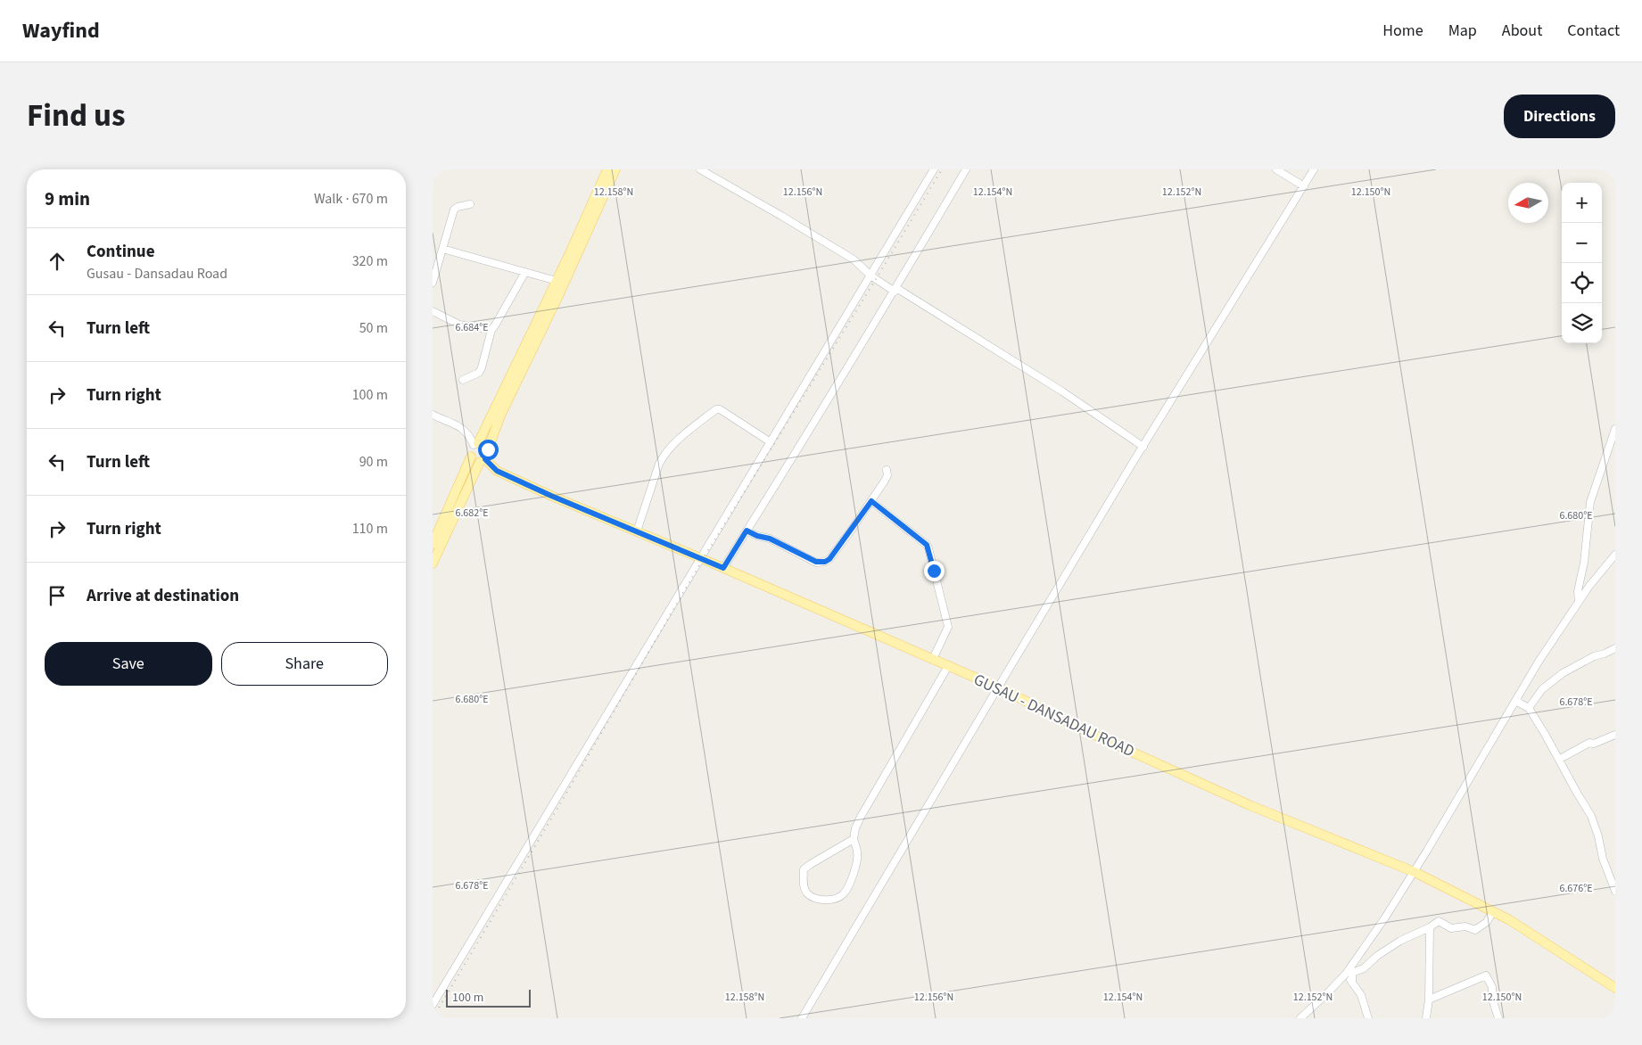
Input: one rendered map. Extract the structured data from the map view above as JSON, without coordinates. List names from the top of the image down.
{
  "streets": {
    "main road": ["GUSAU - DANSADAU ROAD"]
  },
  "scale_bar": "100 m",
  "north": "left",
  "page": {
    "header": "Wayfind",
    "nav": [
      "Home",
      "Map",
      "About",
      "Contact"
    ],
    "title": "Find us",
    "buttons": [
      "Directions",
      ["Save", "Share"]
    ],
    "heading": ["9 min", "Walk · 670 m"],
    "map_buttons": ["+", "−"],
    "list": [
      ["Continue", "Gusau - Dansadau Road", "320 m"],
      ["Turn left", "50 m"],
      ["Turn right", "100 m"],
      ["Turn left", "90 m"],
      ["Turn right", "110 m"],
      "Arrive at destination"
    ],
    "scale": "100 m"
  },
  "coordinates": [
    "12.158°N",
    "12.156°N",
    "12.154°N",
    "12.152°N",
    "12.150°N",
    "6.684°E",
    "6.682°E",
    "6.680°E",
    "6.678°E",
    "6.676°E"
  ]
}
